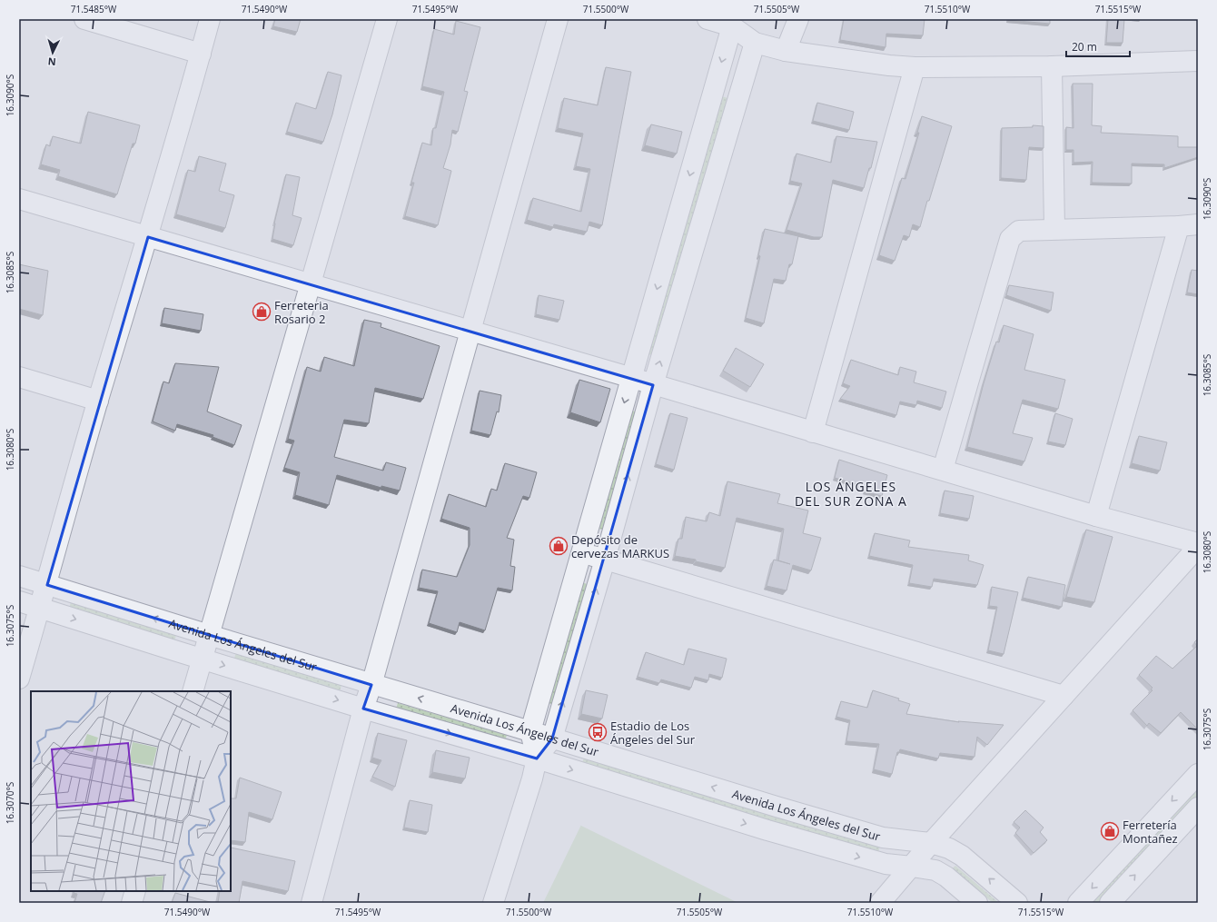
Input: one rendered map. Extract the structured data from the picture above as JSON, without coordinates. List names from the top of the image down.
{
  "streets": {
    "street": ["Avenida Los Ángeles del Sur"]
  },
  "districts": ["LOS ÁNGELES DEL SUR ZONA A"],
  "places": {
    "shop": ["Ferreteria Rosario 2", "Depósito de cervezas MARKUS", "Ferretería Montañez"],
    "bus stop": ["Estadio de Los Ángeles del Sur"]
  },
  "scale_bar": "20 m",
  "north": "bottom",
  "coordinates": [
    "71.5485°W",
    "71.5490°W",
    "71.5495°W",
    "71.5500°W",
    "71.5505°W",
    "71.5510°W",
    "71.5515°W",
    "16.3090°S",
    "16.3085°S",
    "16.3080°S",
    "16.3075°S",
    "16.3070°S"
  ]
}
